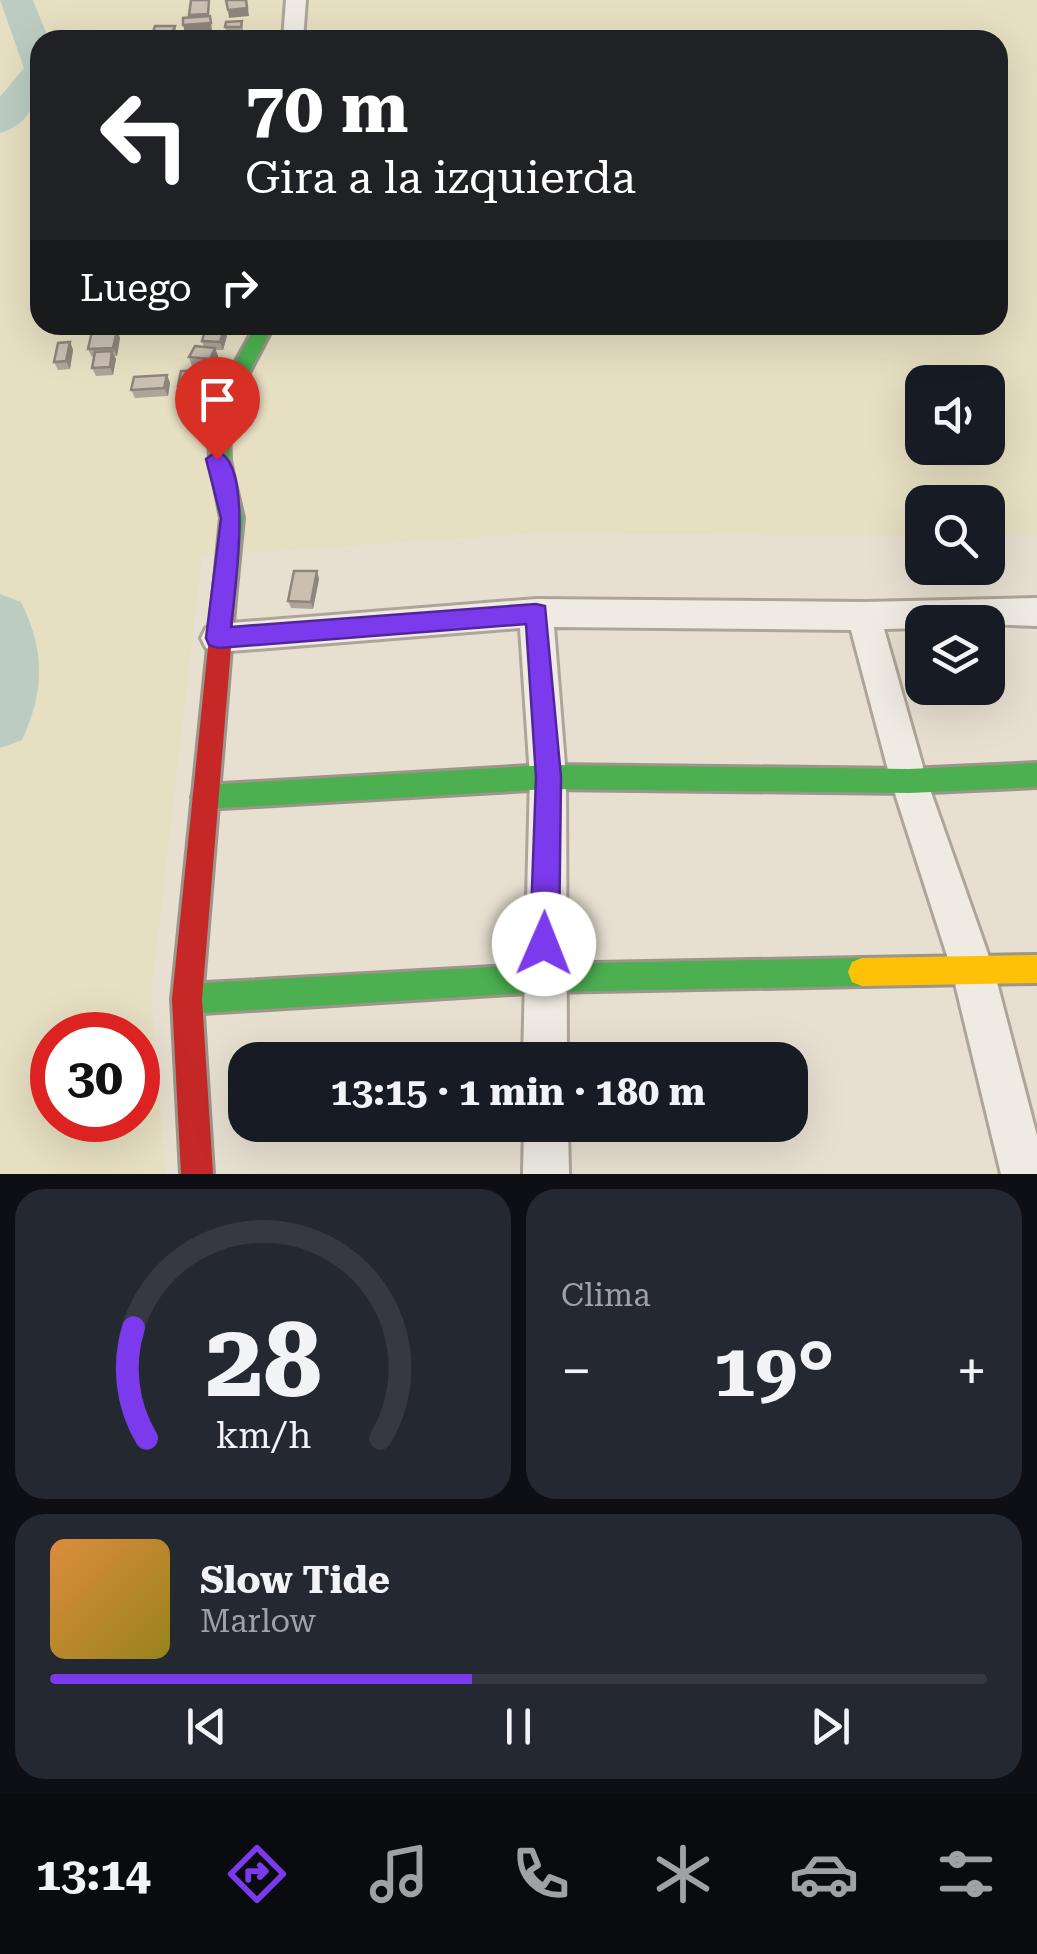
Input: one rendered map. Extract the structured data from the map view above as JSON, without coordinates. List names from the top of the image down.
{
  "page": {
    "turn": ["70 m", "Gira a la izquierda"],
    "then": "Luego",
    "limit": "30",
    "trip": "13:15 · 1 min · 180 m",
    "tile": "Clima",
    "heat": ["−", "19°", "+"],
    "song": ["Slow Tide", "Marlow"],
    "tabs": "13:14",
    "gauge": ["28", "km/h"]
  }
}
